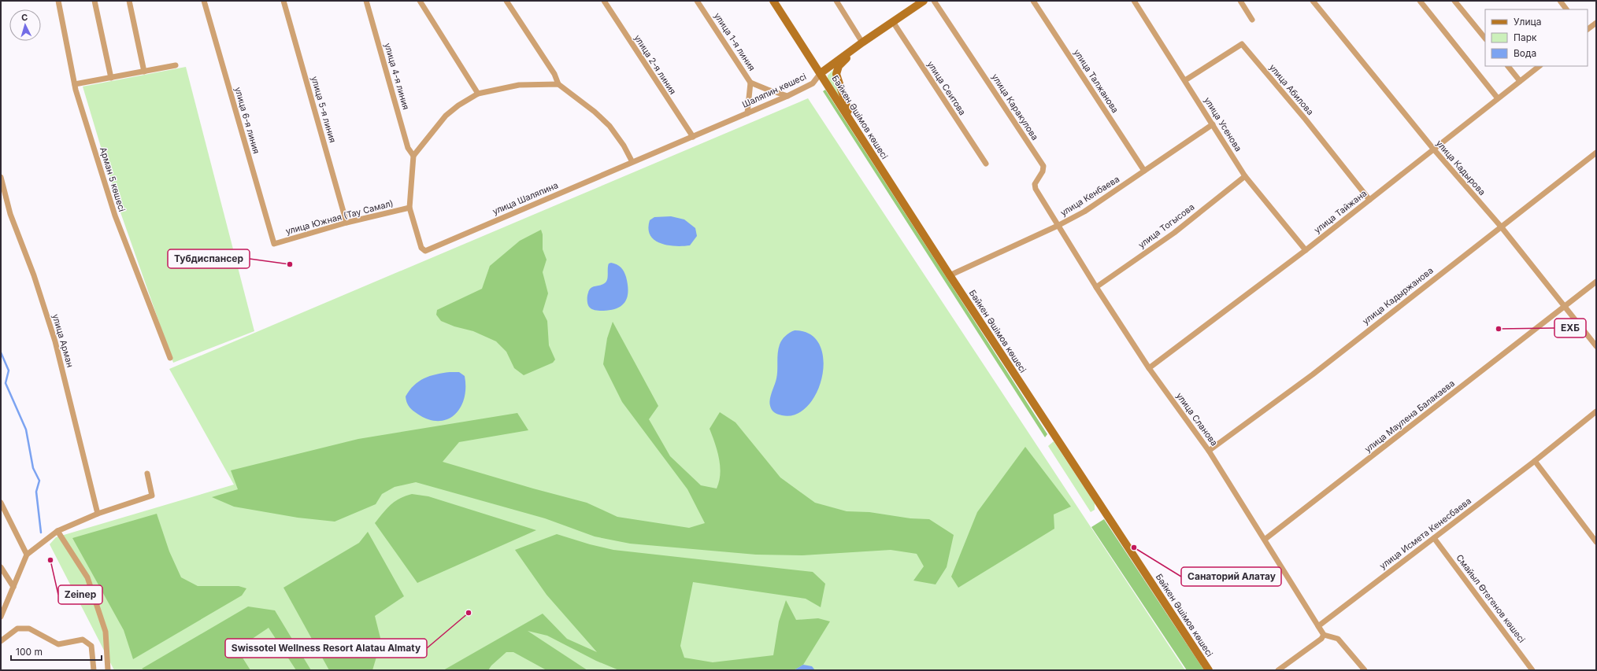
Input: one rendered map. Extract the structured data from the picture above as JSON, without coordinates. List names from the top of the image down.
{
  "streets": {
    "main road": ["Шаляпин көшесі", "Бәйкен Әшімов көшесі"],
    "street": [
      "улица 1-я линия",
      "улица 2-я линия",
      "улица 4-я линия",
      "улица Талжанова",
      "улица Сеитова",
      "улица Абилова",
      "улица Каракулова",
      "улица 5-я линия",
      "улица 6-я линия",
      "улица Усенова",
      "улица Кадырова",
      "Арман 5 көшесі",
      "улица Кенбаева",
      "улица Шаляпина",
      "улица Тайжана",
      "улица Южная (Тау Самал)",
      "улица Тогысова",
      "улица Кадыржанова",
      "улица Арман",
      "улица Маулена Балакаева",
      "улица Сланова",
      "улица Исмета Кенесбаева",
      "Смайыл Өтегенов көшесі"
    ]
  },
  "crossings": [
    ["улица 1-я линия", "Шаляпин көшесі"],
    ["улица 2-я линия", "Шаляпин көшесі"],
    ["улица Талжанова", "улица Кенбаева"],
    ["улица Сеитова", "Шаляпин көшесі"],
    ["улица Абилова", "улица Усенова"],
    ["улица Абилова", "улица Тайжана"],
    ["Шаляпин көшесі", "Бәйкен Әшімов көшесі"],
    ["Шаляпин көшесі", "улица Шаляпина"],
    ["улица Каракулова", "улица Кенбаева"],
    ["улица Каракулова", "улица Сланова"],
    ["улица 5-я линия", "улица Южная (Тау Самал)"],
    ["Бәйкен Әшімов көшесі", "улица Кенбаева"],
    ["улица 6-я линия", "улица Южная (Тау Самал)"],
    ["улица Усенова", "улица Кенбаева"],
    ["улица Усенова", "улица Тайжана"],
    ["улица Усенова", "улица Тогысова"],
    ["улица Кадырова", "улица Тайжана"],
    ["улица Кадырова", "улица Кадыржанова"],
    ["улица Кадырова", "улица Маулена Балакаева"],
    ["улица Кенбаева", "улица Сланова"],
    ["улица Шаляпина", "улица Южная (Тау Самал)"],
    ["улица Тайжана", "улица Сланова"],
    ["улица Тогысова", "улица Сланова"],
    ["улица Кадыржанова", "улица Сланова"],
    ["улица Маулена Балакаева", "улица Сланова"],
    ["улица Сланова", "улица Исмета Кенесбаева"],
    ["улица Исмета Кенесбаева", "Смайыл Өтегенов көшесі"]
  ],
  "places": [
    "Тубдиспансер",
    "ЕХБ",
    "Санаторий Алатау",
    "Zeinep",
    "Swissotel Wellness Resort Alatau Almaty"
  ],
  "legend": ["Улица", "Парк", "Вода"],
  "scale_bar": "100 m",
  "north": "top"
}
